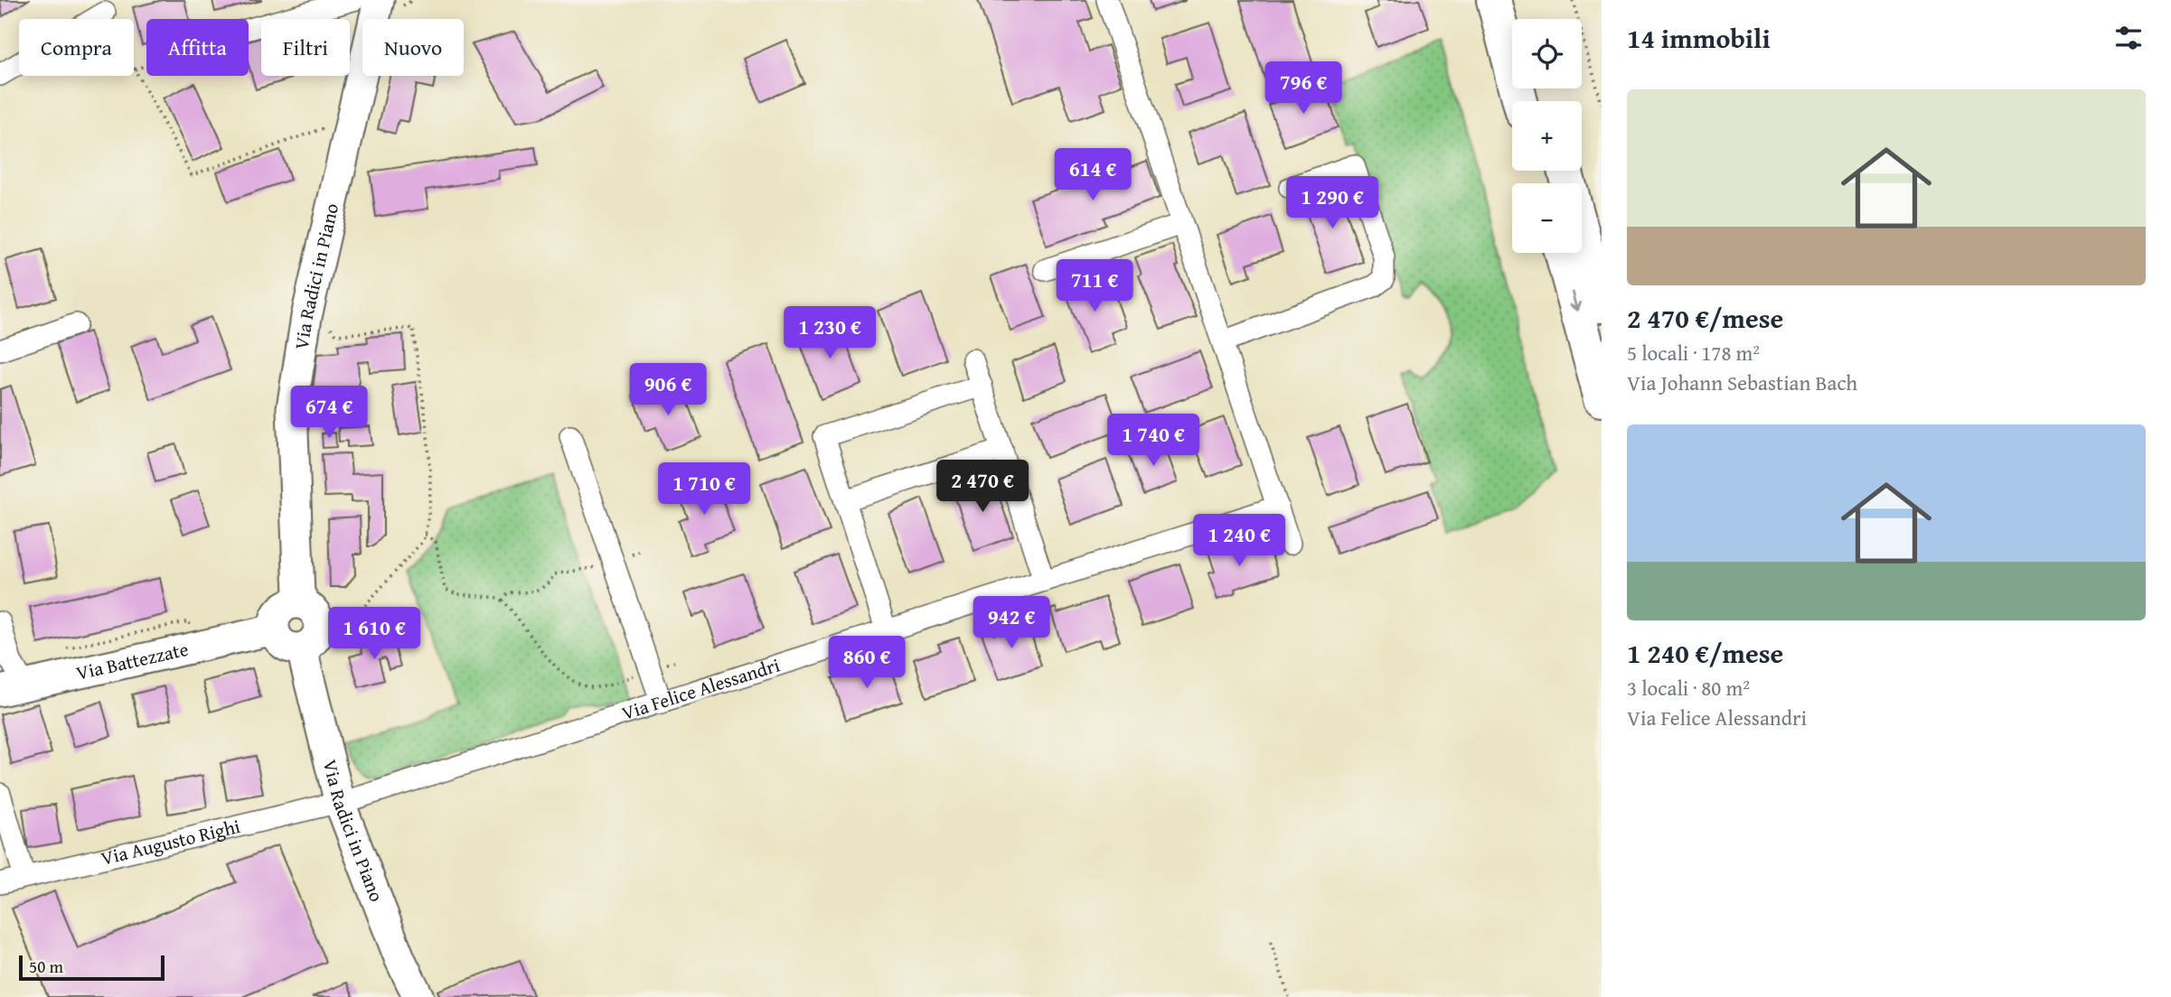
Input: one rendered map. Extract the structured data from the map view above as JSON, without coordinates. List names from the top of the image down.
{
  "streets": {
    "street": [
      "Via Radici in Piano",
      "Via Battezzate",
      "Via Felice Alessandri",
      "Via Augusto Righi"
    ]
  },
  "crossings": [
    ["Via Radici in Piano", "Via Battezzate"],
    ["Via Radici in Piano", "Via Felice Alessandri"],
    ["Via Radici in Piano", "Via Augusto Righi"],
    ["Via Felice Alessandri", "Via Augusto Righi"]
  ],
  "scale_bar": "50 m",
  "page": {
    "heading": "14 immobili",
    "map_buttons": ["+", "−"],
    "chip": [
      "Compra",
      "Affitta",
      "Filtri",
      "Nuovo"
    ],
    "price": [
      "796 €",
      "614 €",
      "1 290 €",
      "711 €",
      "1 230 €",
      "906 €",
      "674 €",
      "1 740 €",
      "2 470 €",
      "1 710 €",
      "1 240 €",
      "942 €",
      "1 610 €",
      "860 €"
    ],
    "list": [
      {
        "name": "2 470 €/mese",
        "note": "5 locali · 178 m² · Via Johann Sebastian Bach"
      },
      {
        "name": "1 240 €/mese",
        "note": "3 locali · 80 m² · Via Felice Alessandri"
      }
    ],
    "scale": "50 m"
  }
}
